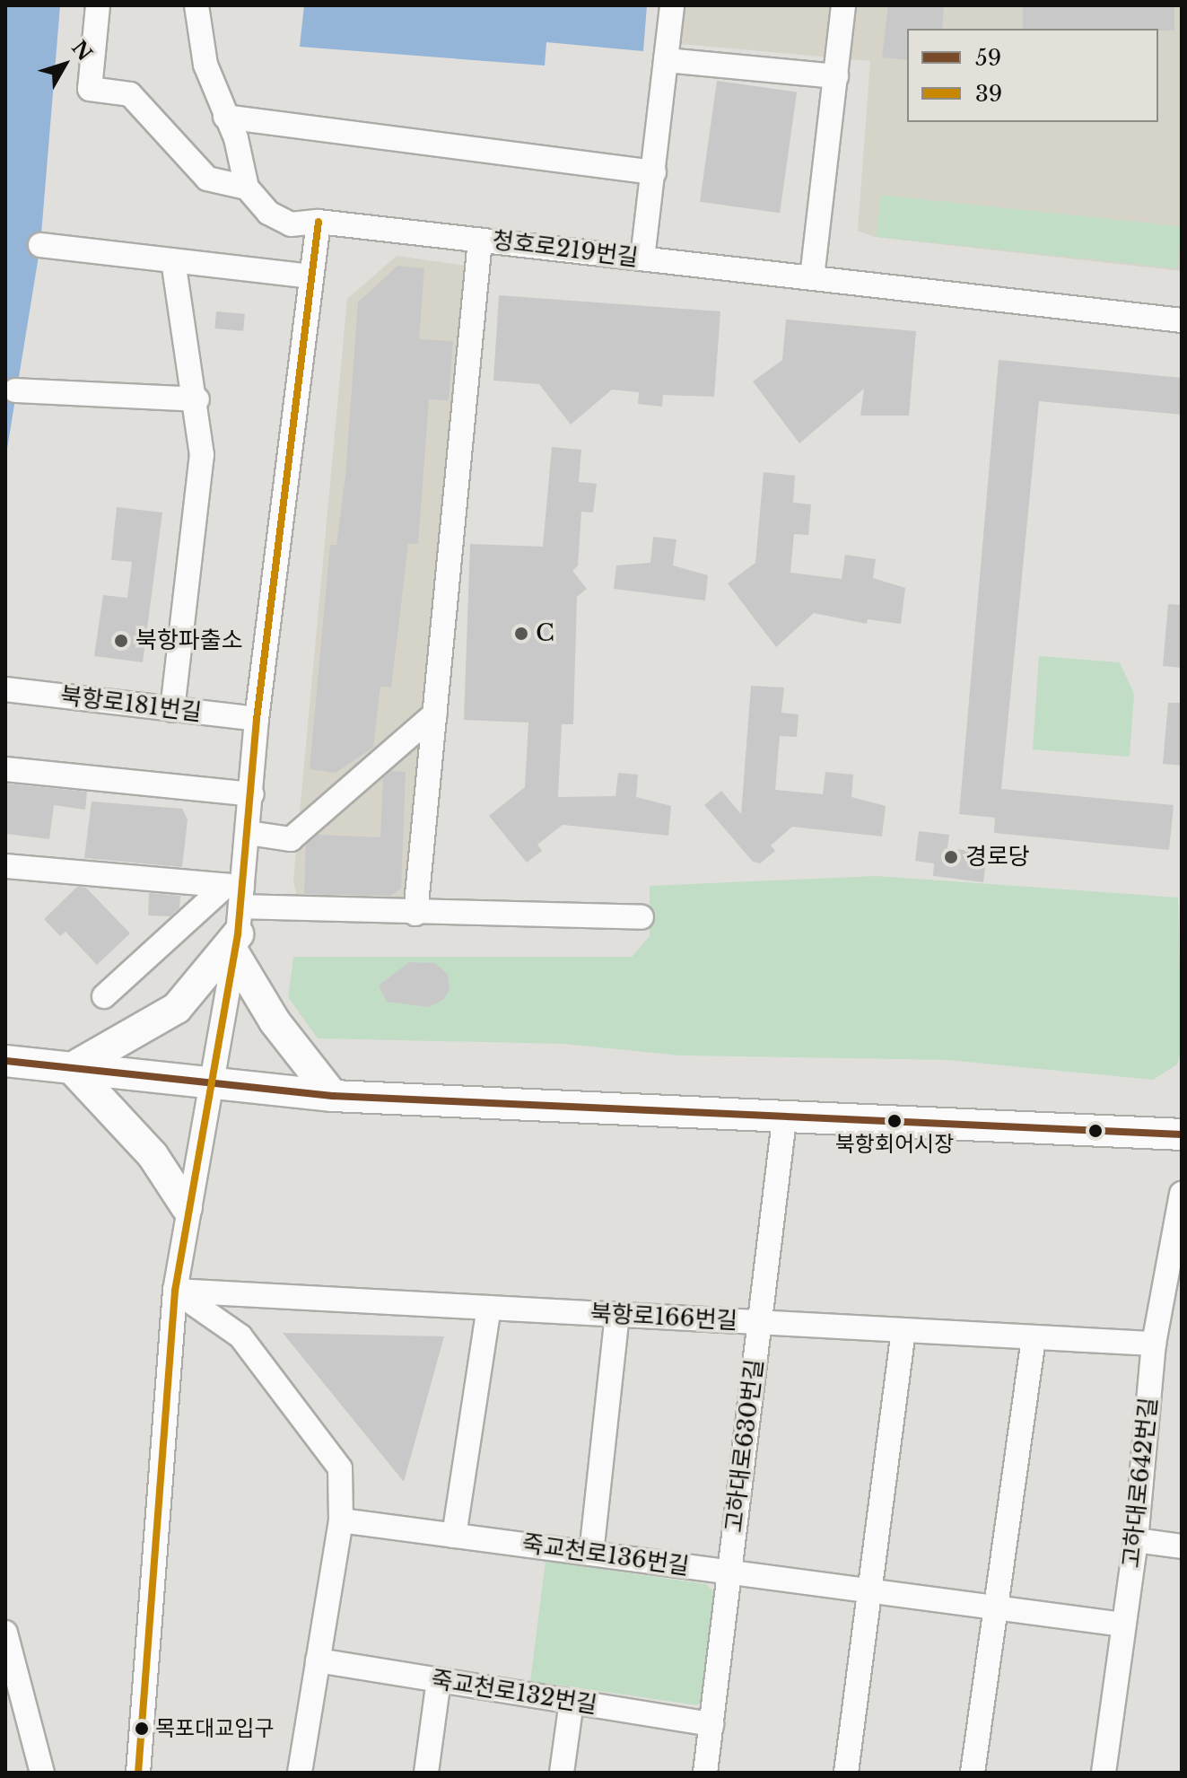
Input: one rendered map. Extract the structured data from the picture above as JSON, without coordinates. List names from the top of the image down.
{
  "streets": {
    "street": [
      "청호로219번길",
      "북항로181번길",
      "북항로166번길",
      "고하대로630번길",
      "고하대로642번길",
      "죽교천로136번길",
      "죽교천로132번길"
    ]
  },
  "crossings": [
    ["북항로166번길", "고하대로630번길"],
    ["북항로166번길", "고하대로642번길"],
    ["고하대로630번길", "죽교천로136번길"],
    ["고하대로630번길", "죽교천로132번길"],
    ["고하대로642번길", "죽교천로136번길"]
  ],
  "places": [
    "C",
    "북항파출소",
    "경로당",
    "북항회어시장",
    "목포대교입구"
  ],
  "lines": ["transit line 39", "transit line 59"],
  "legend": ["59", "39"],
  "north": "top right"
}
